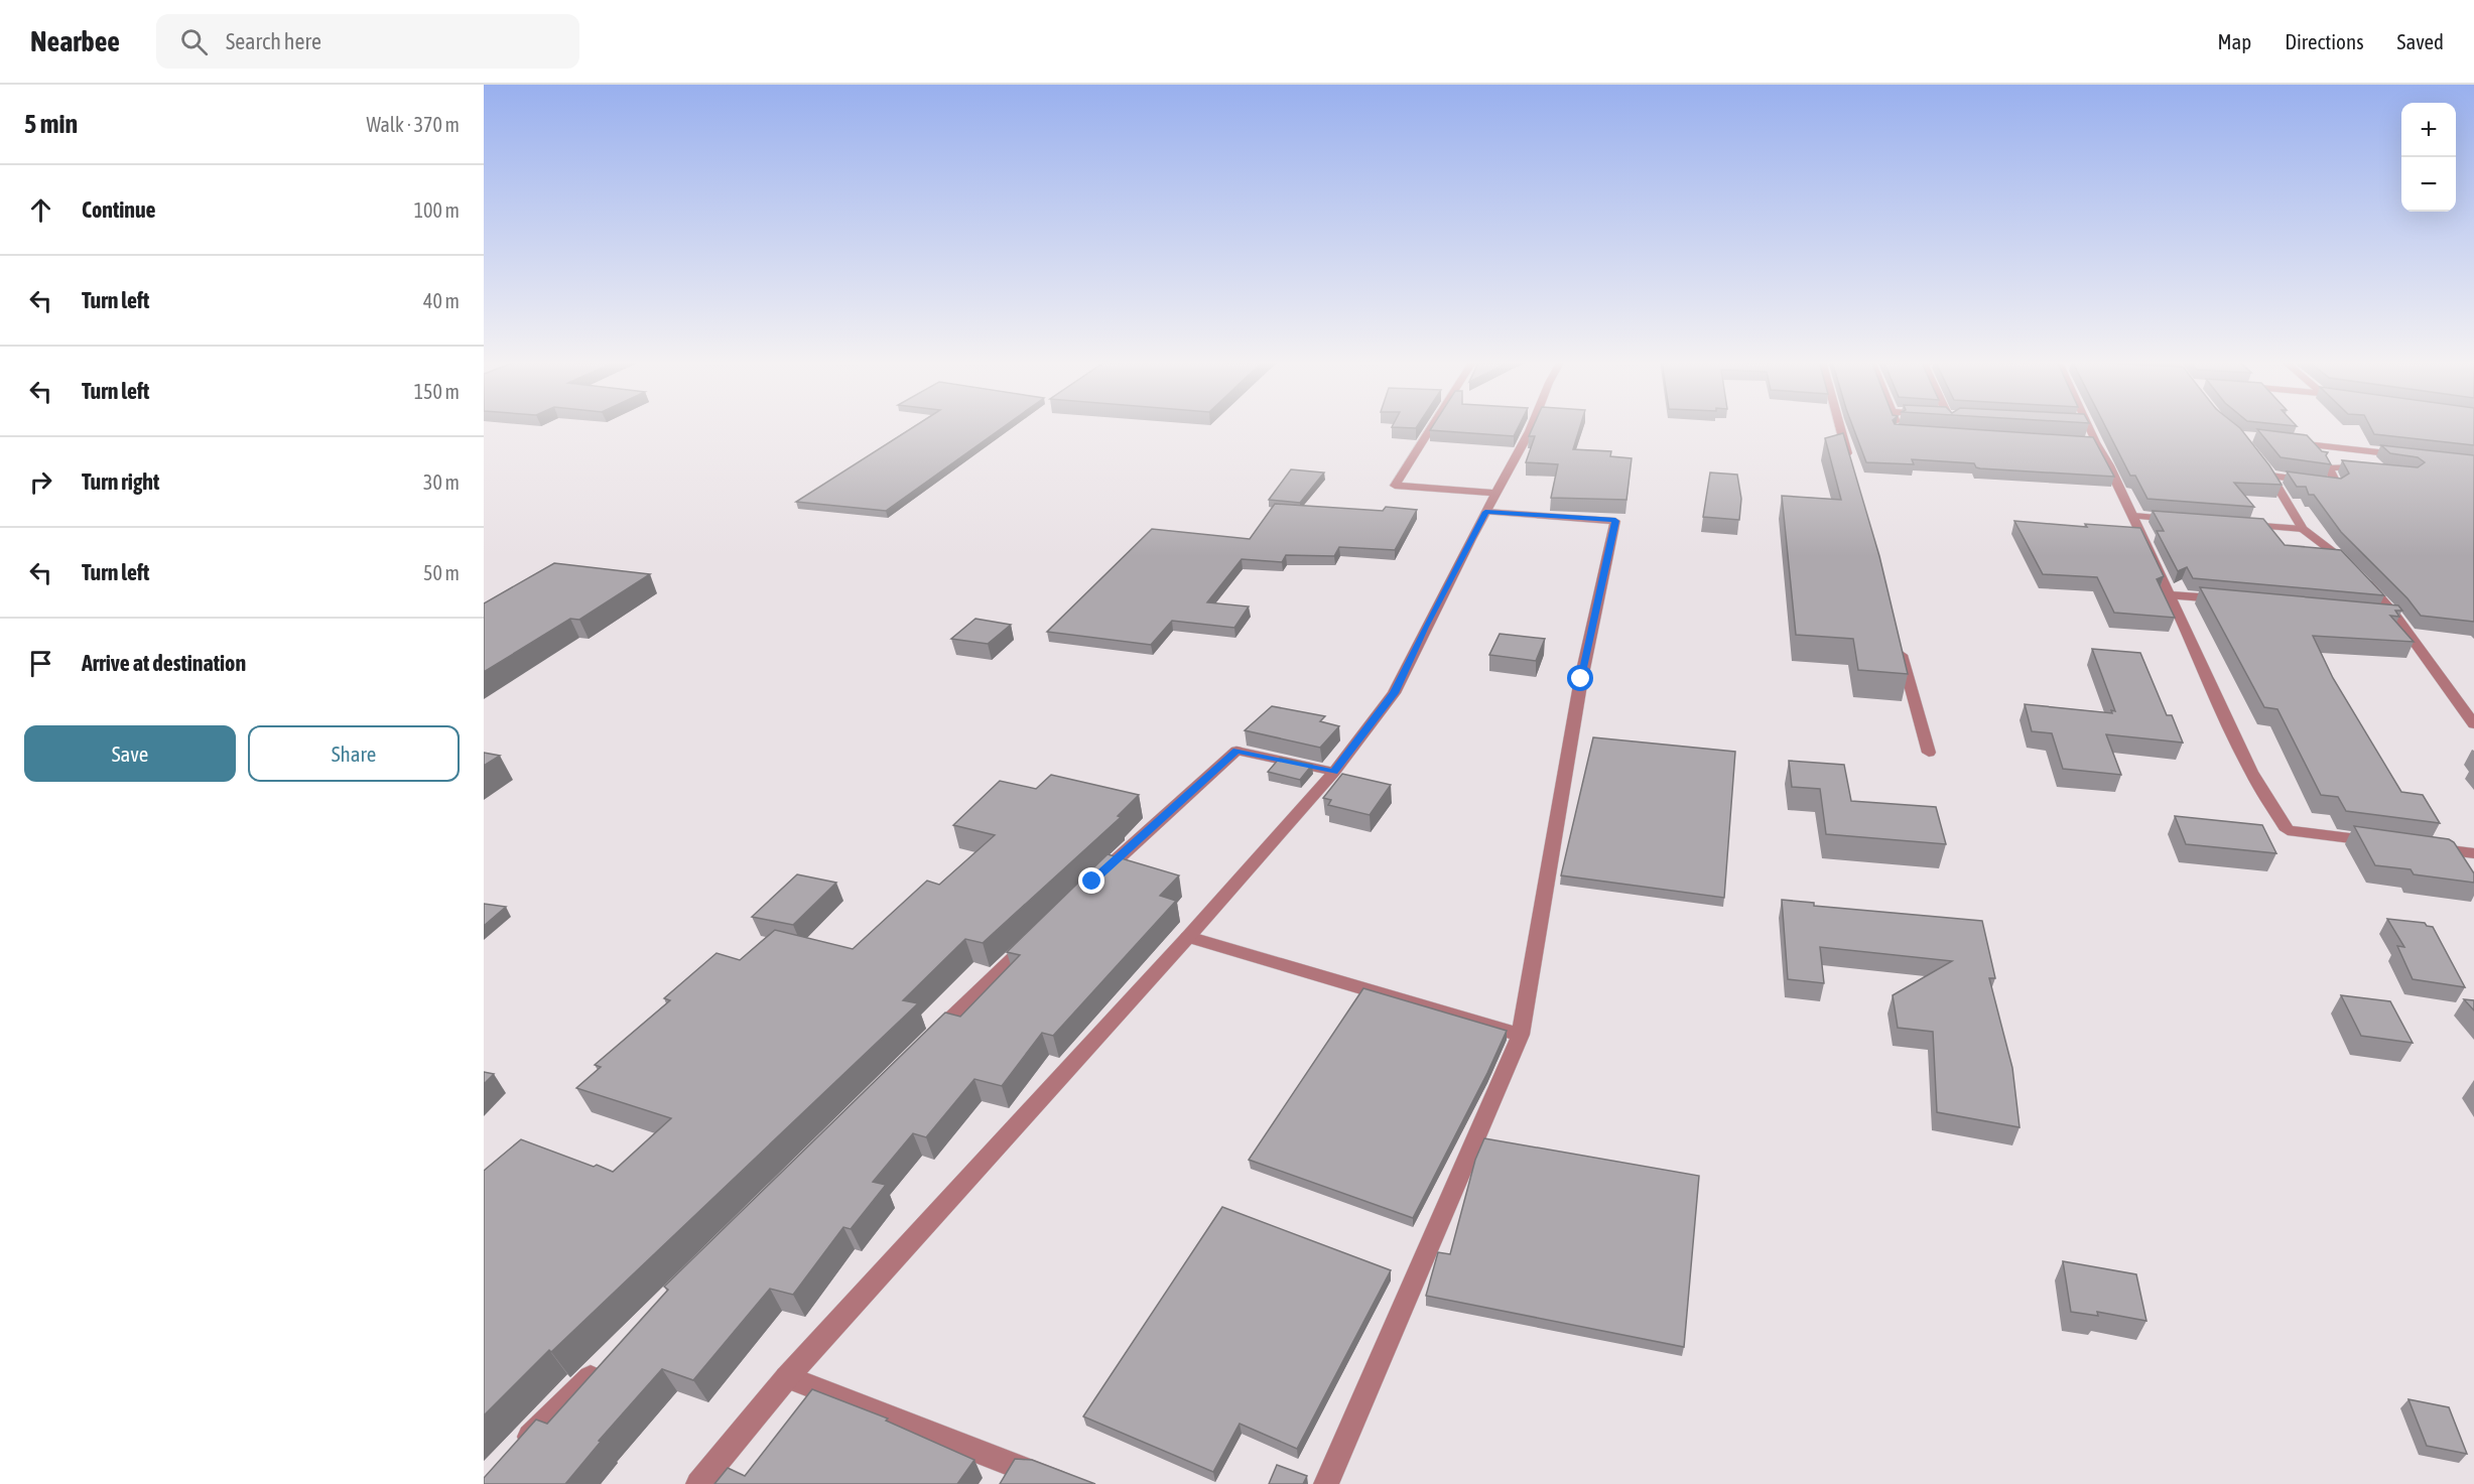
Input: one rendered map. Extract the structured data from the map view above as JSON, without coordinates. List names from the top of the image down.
{
  "page": {
    "header": "Nearbee",
    "search": "Search here",
    "nav": ["Map", "Directions", "Saved"],
    "heading": ["5 min", "Walk · 370 m"],
    "map_buttons": ["+", "−"],
    "list": [
      ["Continue", "100 m"],
      ["Turn left", "40 m"],
      ["Turn left", "150 m"],
      ["Turn right", "30 m"],
      ["Turn left", "50 m"],
      "Arrive at destination"
    ],
    "buttons": ["Save", "Share"]
  }
}
